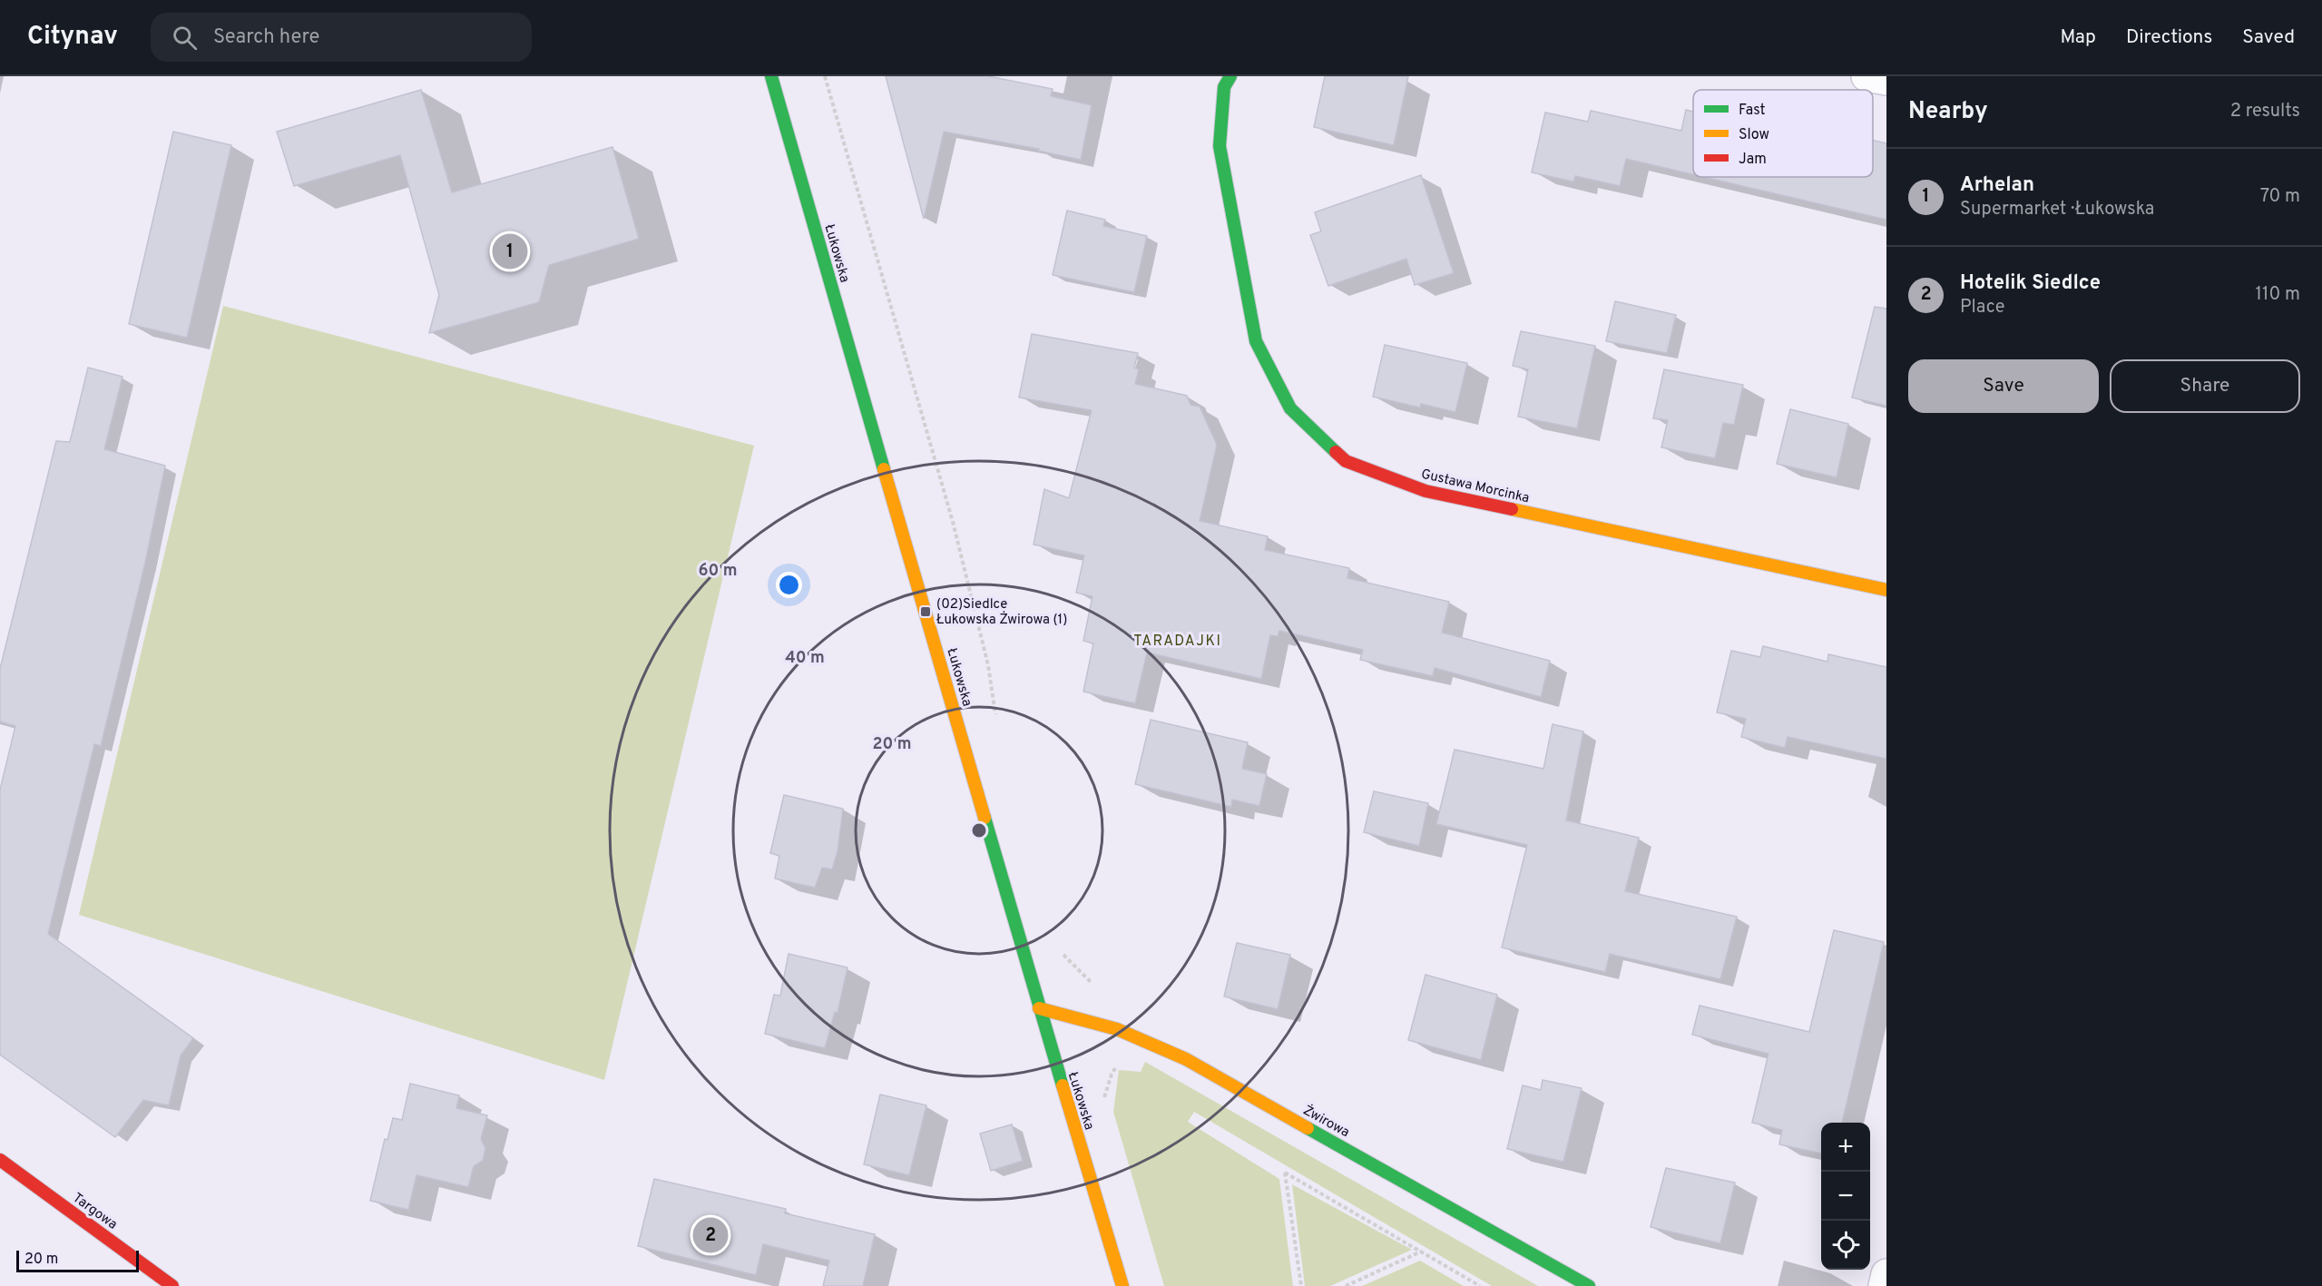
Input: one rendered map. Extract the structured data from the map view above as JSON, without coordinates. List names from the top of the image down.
{
  "streets": {
    "street": [
      "Łukowska",
      "Gustawa Morcinka",
      "Żwirowa",
      "Targowa"
    ]
  },
  "crossings": [
    ["Łukowska", "Żwirowa"]
  ],
  "districts": ["TARADAJKI"],
  "places": {
    "transit": ["(02)Siedlce Łukowska Żwirowa (1)"]
  },
  "legend": ["Fast", "Slow", "Jam"],
  "scale_bar": "20 m",
  "page": {
    "header": "Citynav",
    "search": "Search here",
    "nav": ["Map", "Directions", "Saved"],
    "heading": ["Nearby", "2 results"],
    "list": [
      {
        "mark": "1",
        "name": "Arhelan",
        "note": "Supermarket · Łukowska",
        "value": "70 m"
      },
      {
        "mark": "2",
        "name": "Hotelik Siedlce",
        "note": "Place",
        "value": "110 m"
      }
    ],
    "pins": ["1", "2"],
    "buttons": ["Save", "Share"],
    "map_buttons": ["+", "−"],
    "scale": "20 m"
  },
  "rings": ["60 m", "40 m", "20 m"]
}
